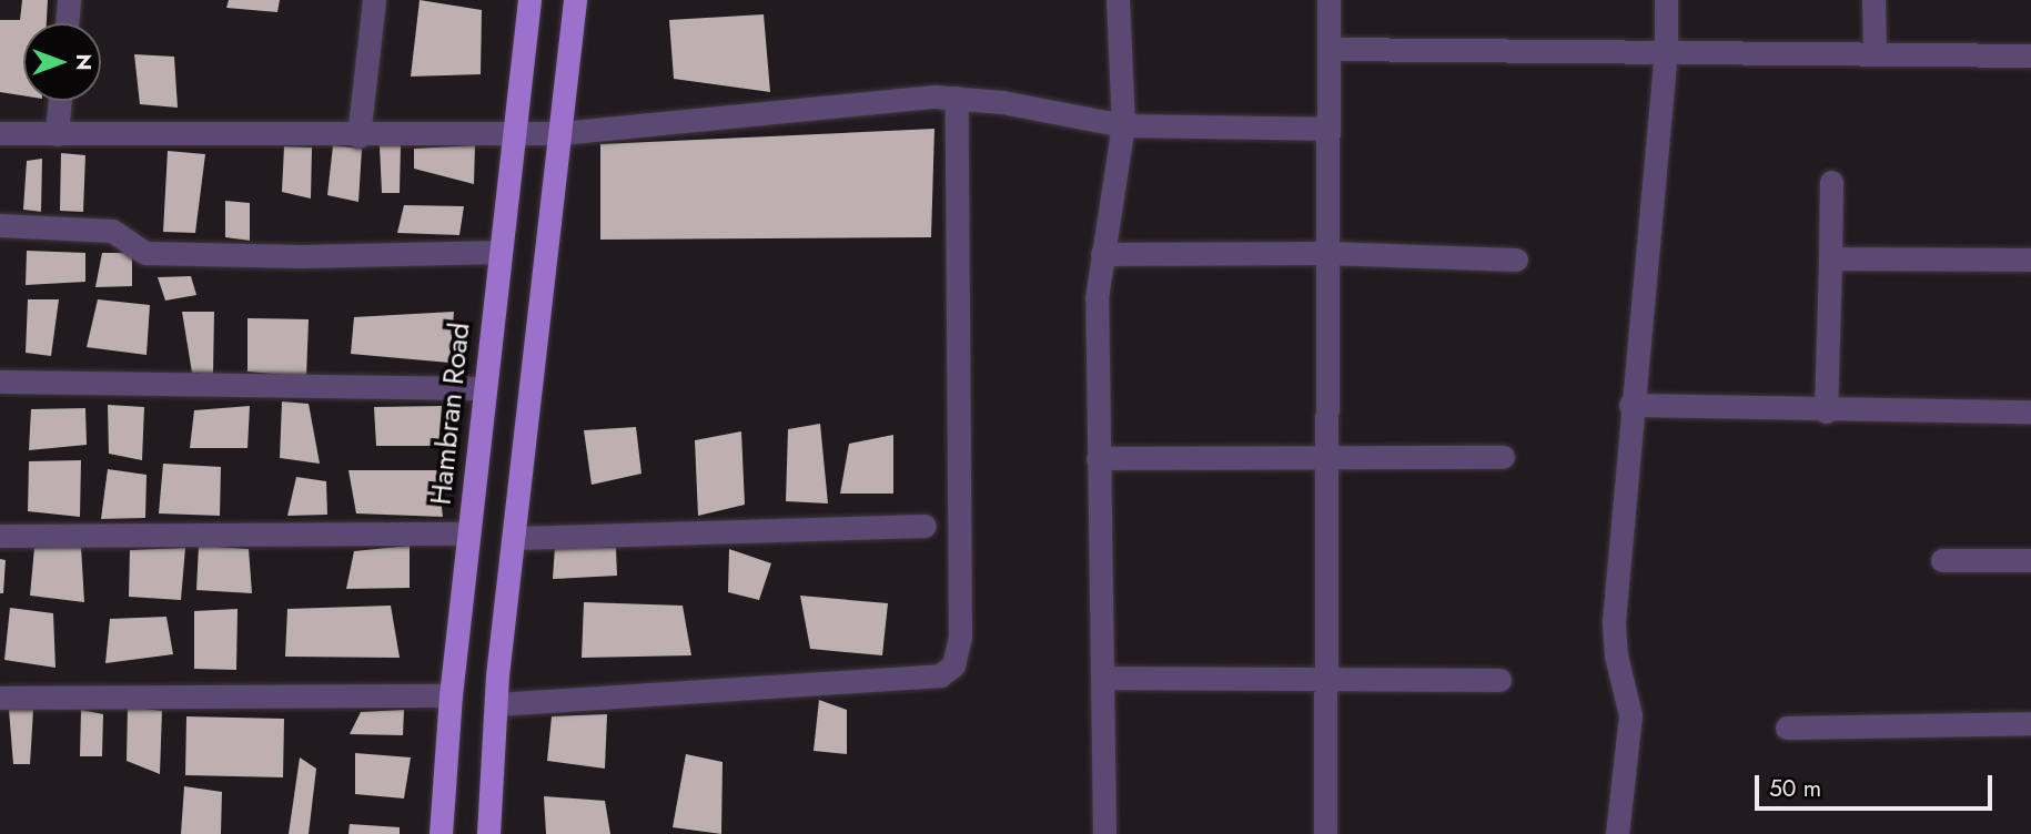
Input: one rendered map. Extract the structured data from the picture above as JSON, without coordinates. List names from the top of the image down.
{
  "streets": {
    "main road": ["Hambran Road"]
  },
  "scale_bar": "50 m",
  "north": "right"
}
